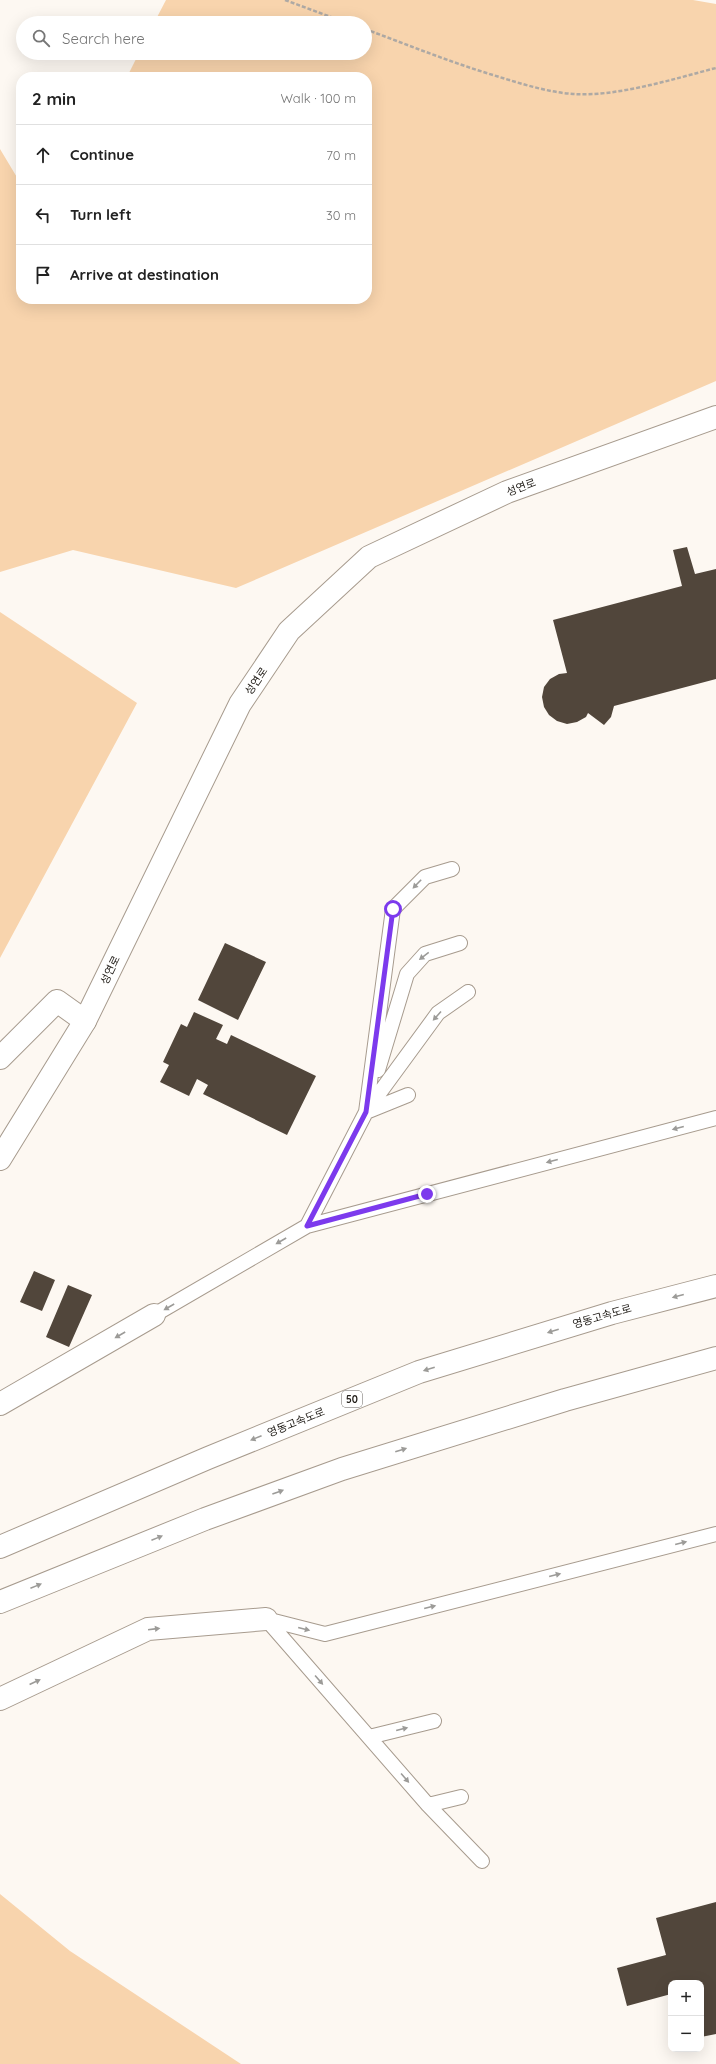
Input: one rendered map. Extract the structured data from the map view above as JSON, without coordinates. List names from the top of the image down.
{
  "streets": {
    "main road": ["성연로", "영동고속도로", "50"]
  },
  "page": {
    "search": "Search here",
    "heading": ["2 min", "Walk · 100 m"],
    "list": [
      ["Continue", "70 m"],
      ["Turn left", "30 m"],
      "Arrive at destination"
    ],
    "map_buttons": ["+", "−"]
  }
}
